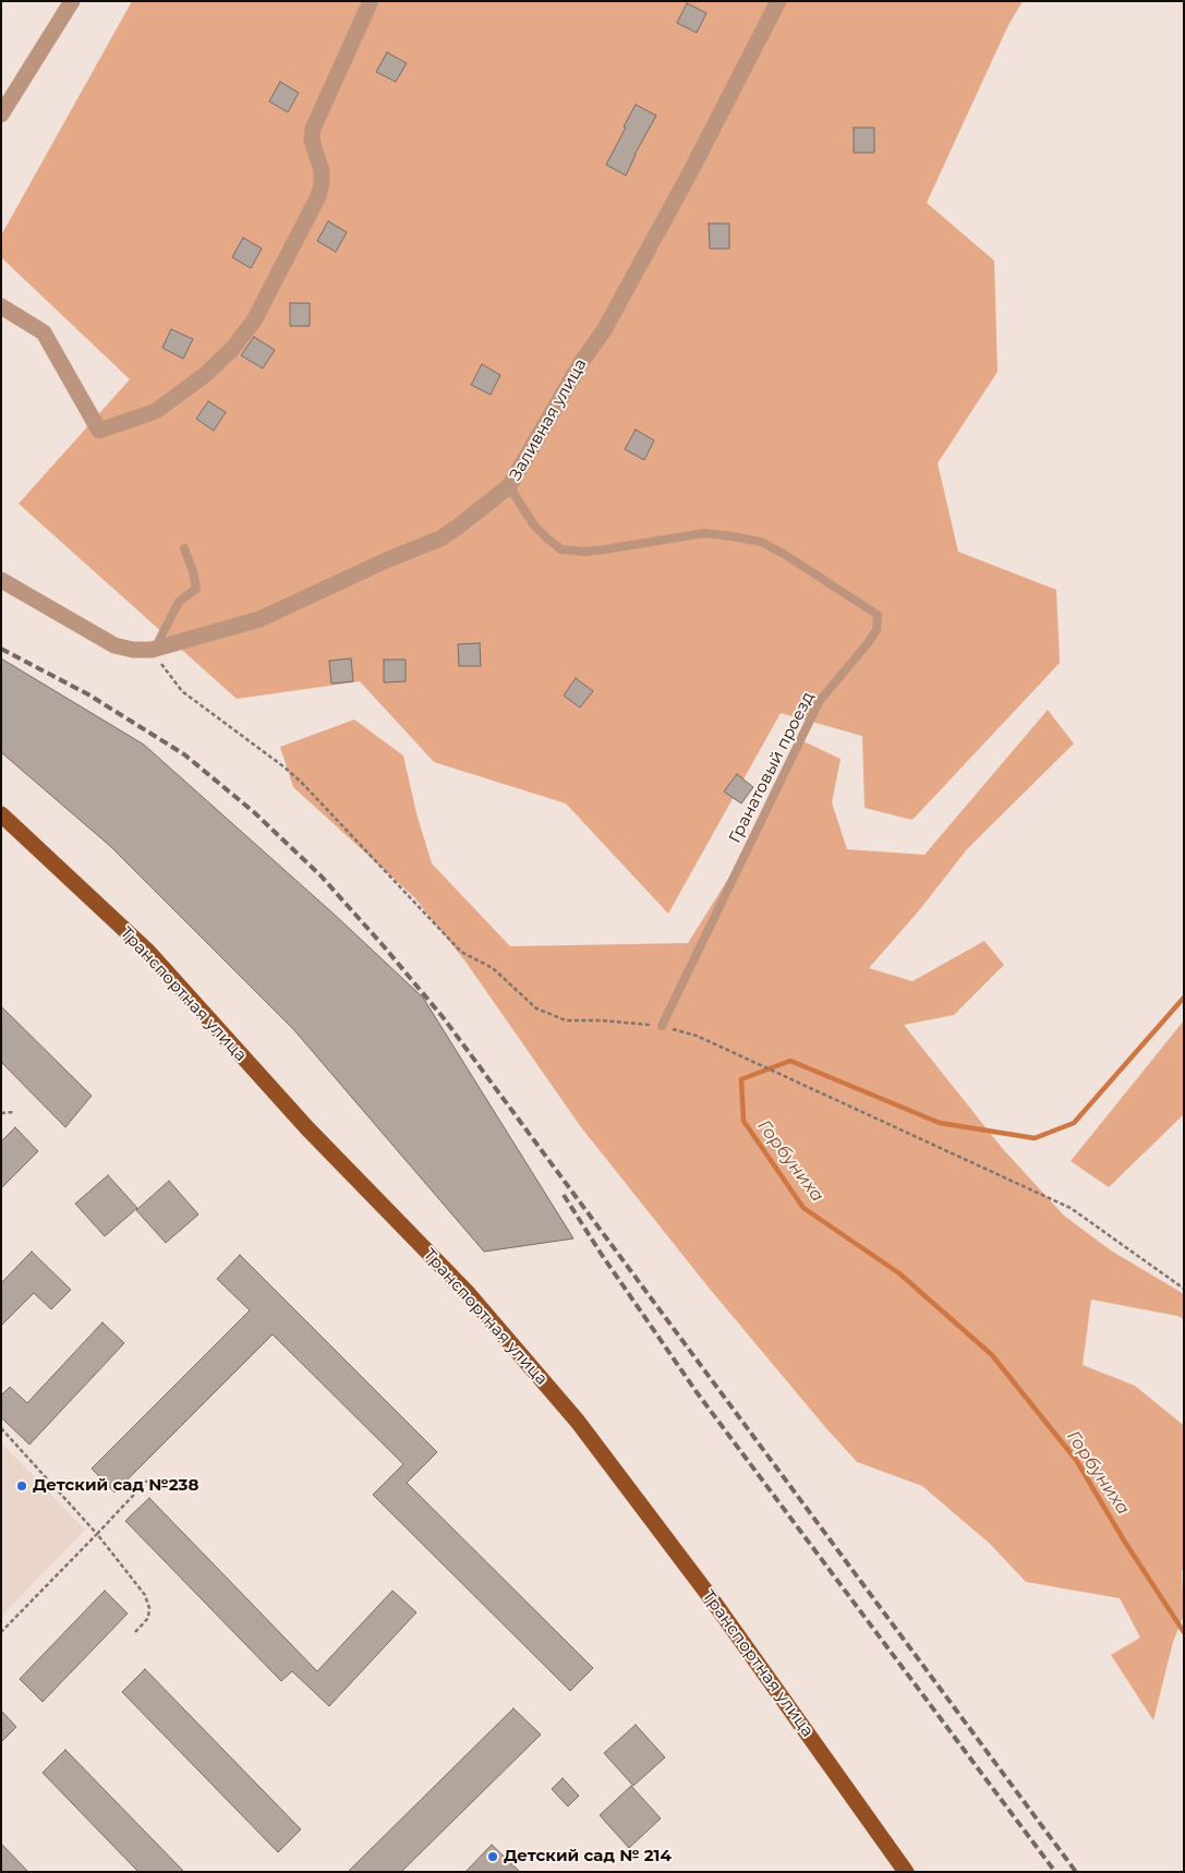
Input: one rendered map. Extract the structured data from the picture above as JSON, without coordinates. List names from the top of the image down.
{
  "streets": {
    "main road": ["Транспортная улица"],
    "street": ["Заливная улица"],
    "lane": ["Гранатовый проезд"]
  },
  "crossings": [
    ["Заливная улица", "Гранатовый проезд"]
  ],
  "water": ["Горбуниха"],
  "places": ["Детский сад №238", "Детский сад № 214"]
}
